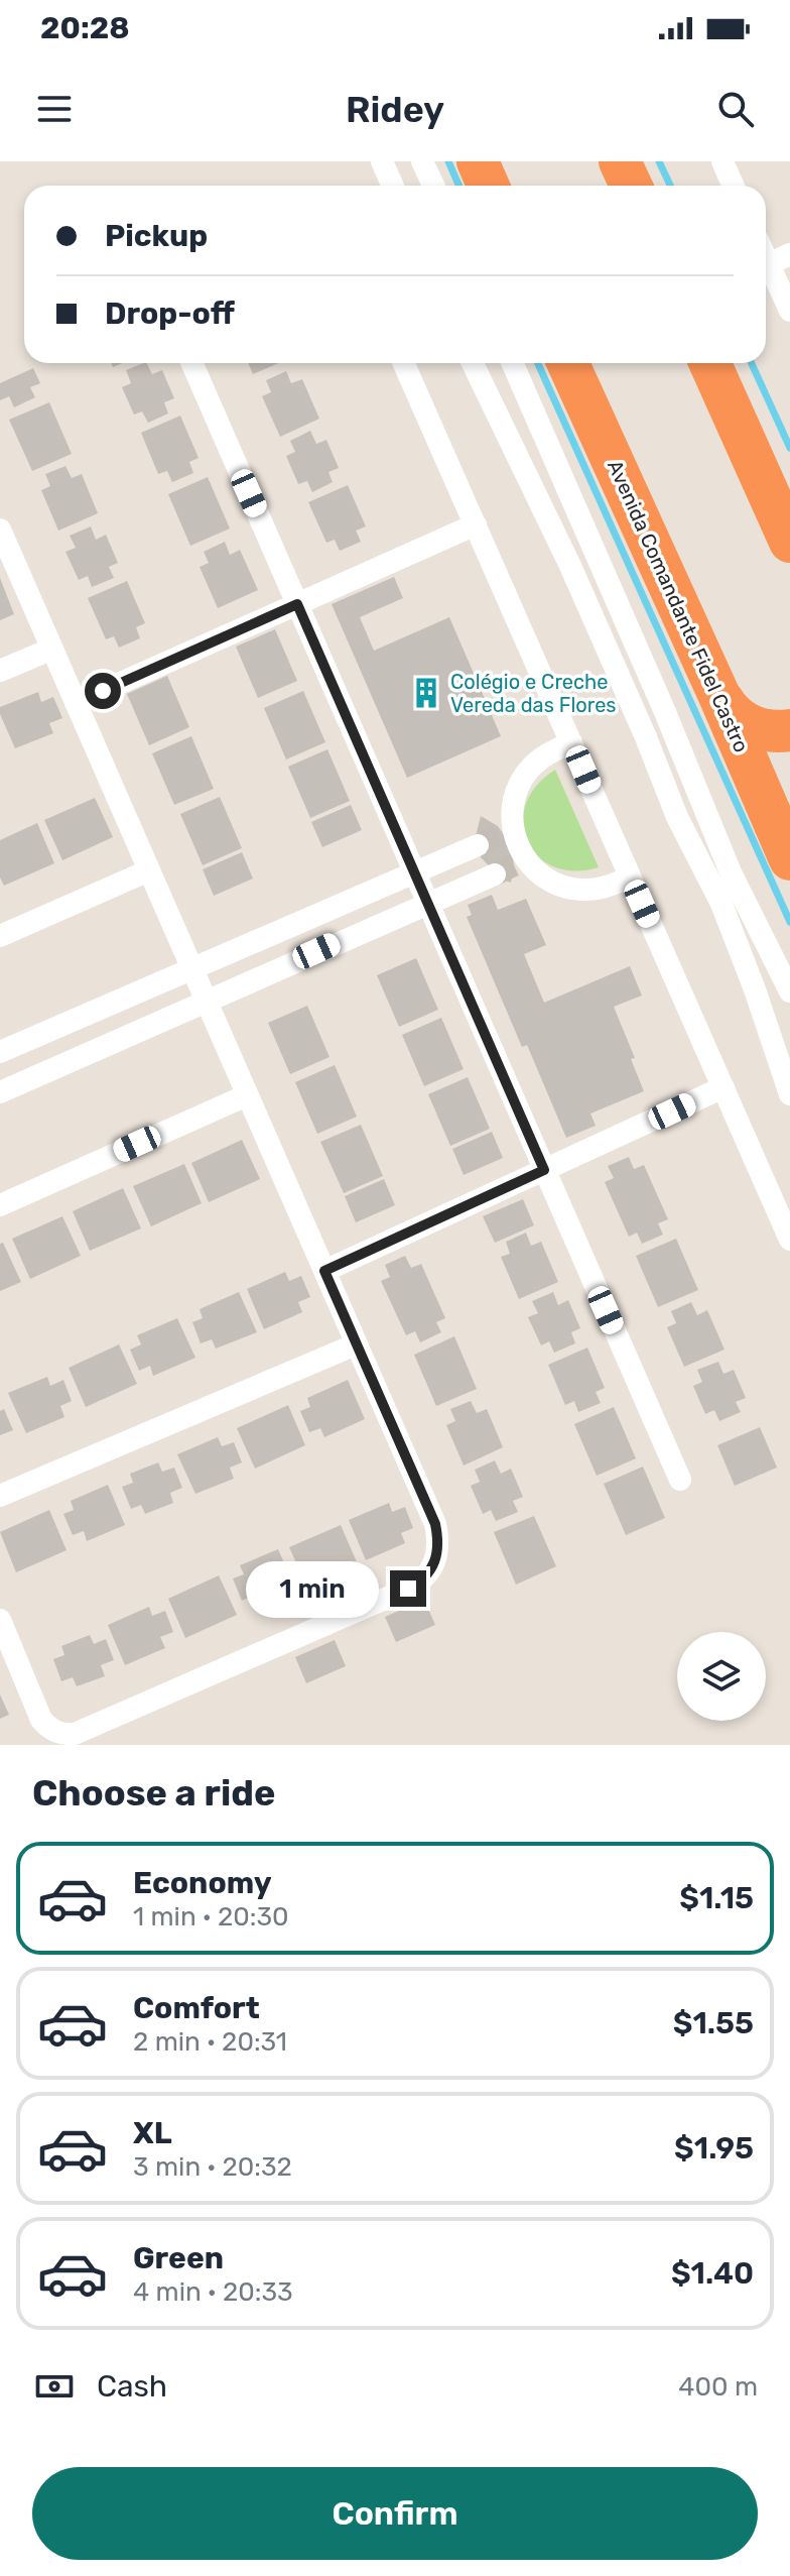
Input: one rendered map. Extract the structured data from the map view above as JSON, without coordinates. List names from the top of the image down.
{
  "streets": {
    "highway": ["Avenida Comandante Fidel Castro"]
  },
  "places": {
    "building": ["Colégio e Creche Vereda das Flores"]
  },
  "page": {
    "status": "20:28",
    "header": "Ridey",
    "banner": ["Pickup", "Drop-off"],
    "bubble": "1 min",
    "heading": "Choose a ride",
    "list": [
      {
        "name": "Economy",
        "note": "1 min · 20:30",
        "value": "$1.15"
      },
      {
        "name": "Comfort",
        "note": "2 min · 20:31",
        "value": "$1.55"
      },
      {
        "name": "XL",
        "note": "3 min · 20:32",
        "value": "$1.95"
      },
      {
        "name": "Green",
        "note": "4 min · 20:33",
        "value": "$1.40"
      }
    ],
    "pay": ["Cash", "400 m"],
    "buttons": "Confirm"
  }
}
